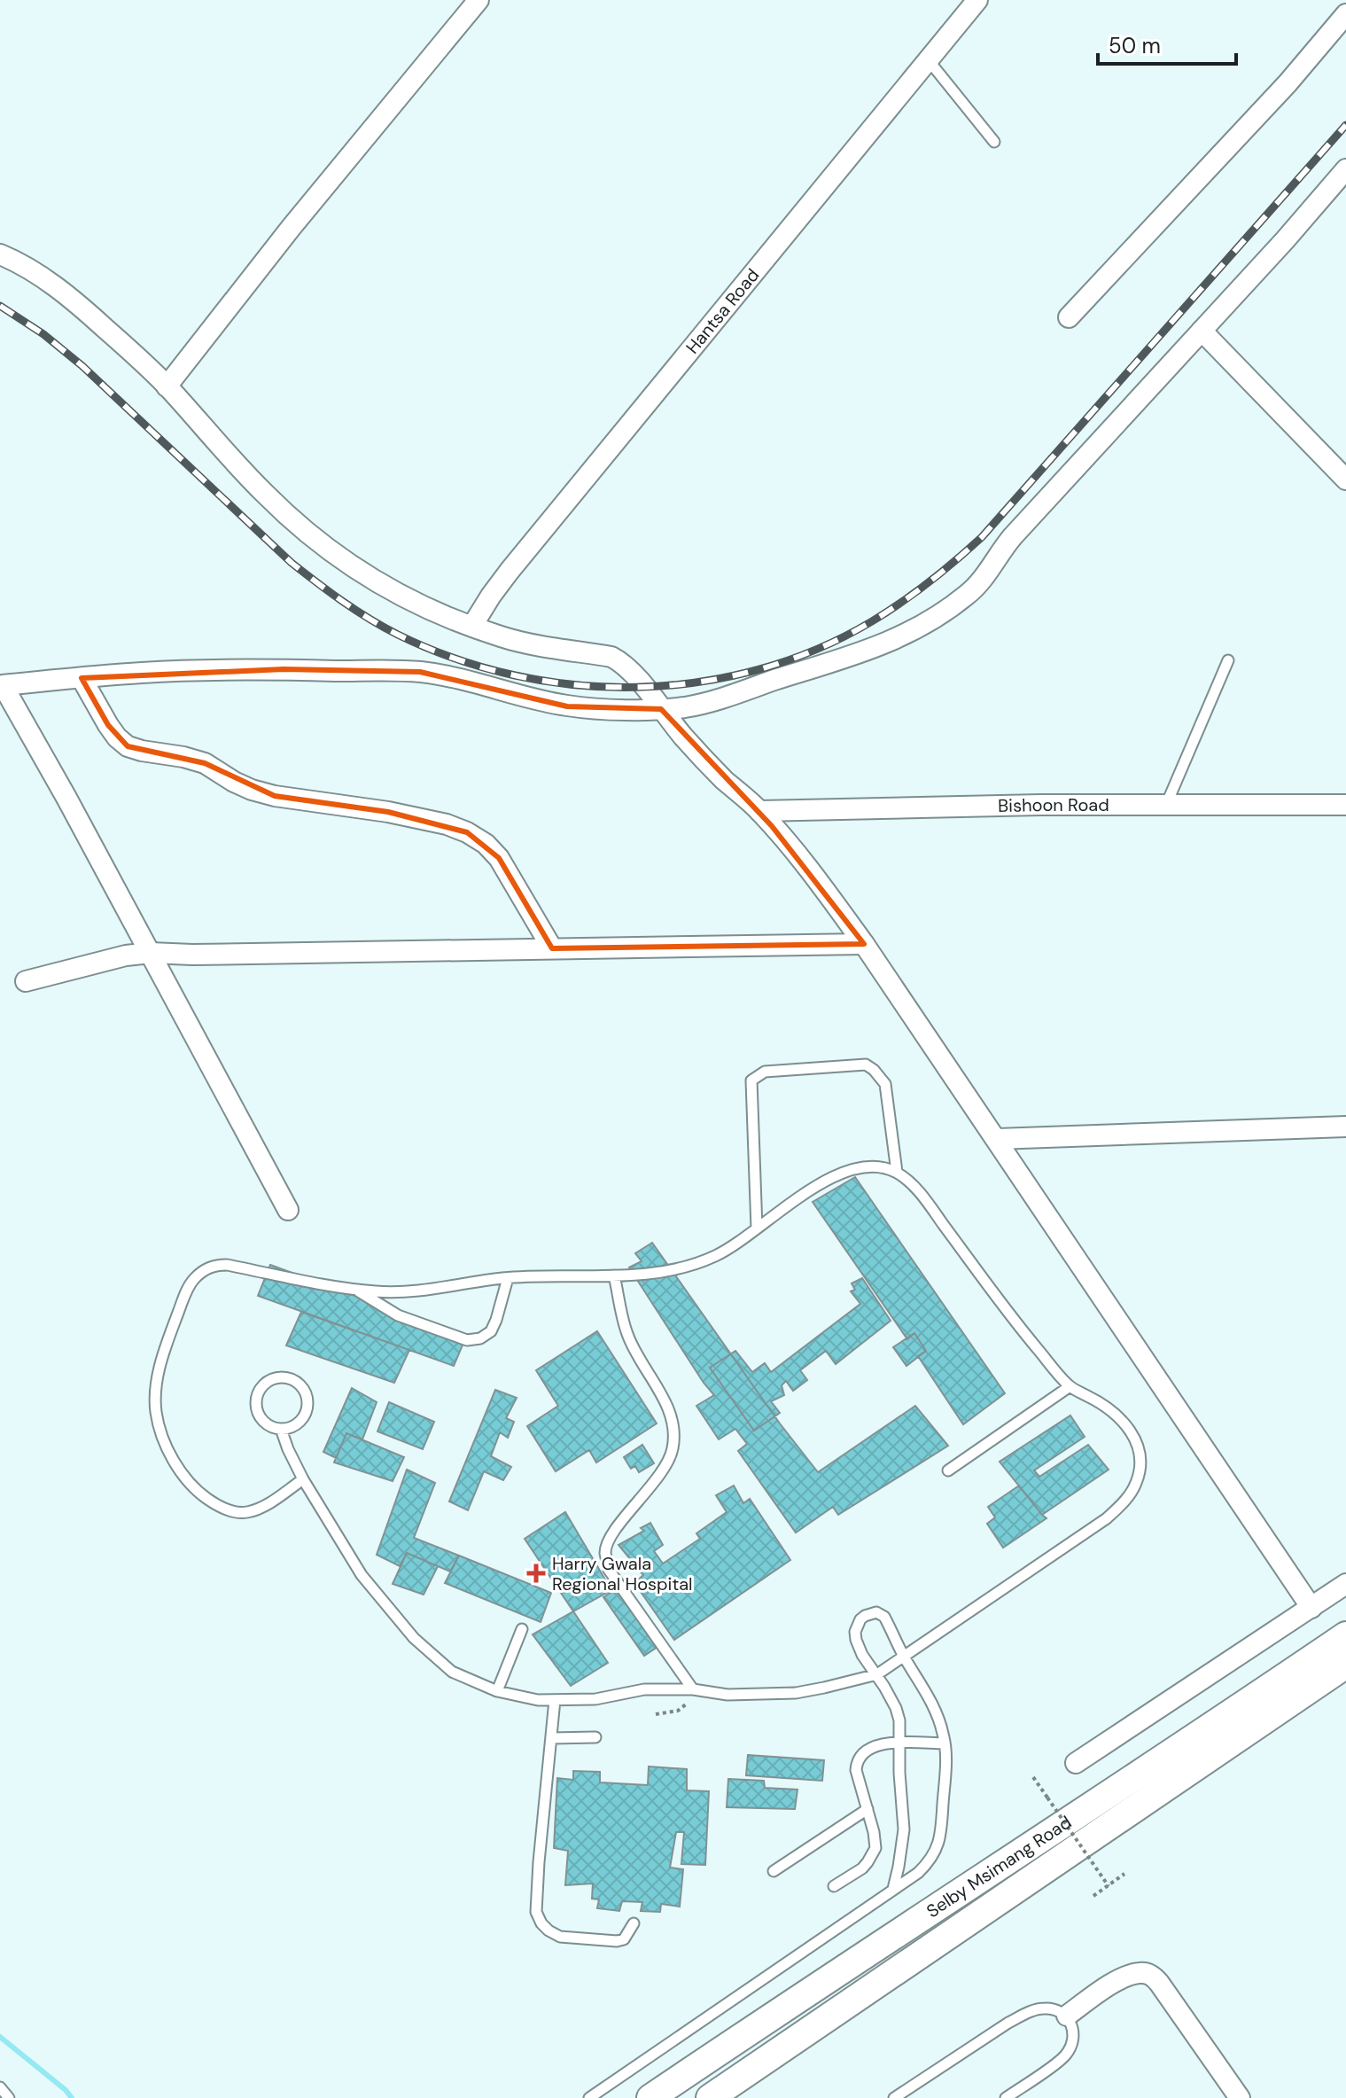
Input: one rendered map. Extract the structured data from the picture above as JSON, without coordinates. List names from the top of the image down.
{
  "streets": {
    "main road": ["Selby Msimang Road"],
    "street": ["Hantsa Road", "Bishoon Road"]
  },
  "places": {
    "health": ["Harry Gwala Regional Hospital"]
  },
  "scale_bar": "50 m"
}
